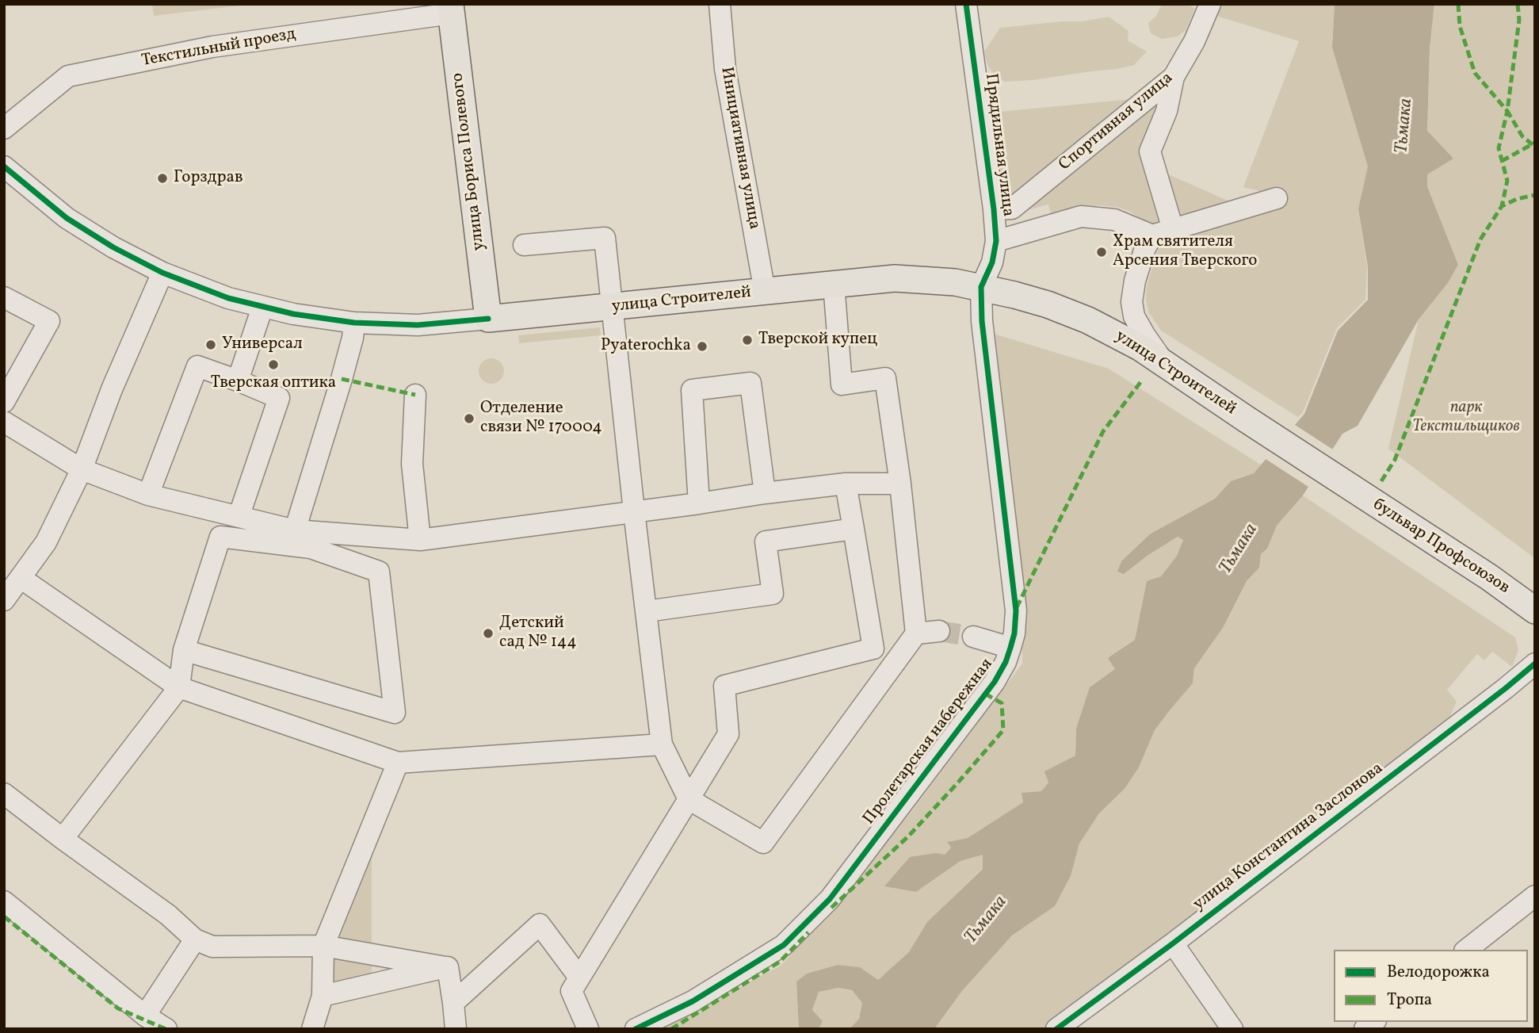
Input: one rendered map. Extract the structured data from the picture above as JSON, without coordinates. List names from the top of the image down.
{
  "streets": {
    "main road": ["улица Бориса Полевого", "улица Строителей", "бульвар Профсоюзов"],
    "street": [
      "Текстильный проезд",
      "Спортивная улица",
      "Прядильная улица",
      "Инициативная улица",
      "Пролетарская набережная",
      "улица Константина Заслонова"
    ]
  },
  "crossings": [
    ["Текстильный проезд", "улица Бориса Полевого"],
    ["Спортивная улица", "Прядильная улица"],
    ["Прядильная улица", "улица Строителей"],
    ["Прядильная улица", "Пролетарская набережная"],
    ["Инициативная улица", "улица Строителей"],
    ["улица Бориса Полевого", "улица Строителей"],
    ["улица Строителей", "бульвар Профсоюзов"],
    ["улица Строителей", "Пролетарская набережная"]
  ],
  "water": ["Тьмака"],
  "parks": ["парк Текстильщиков"],
  "places": [
    "Горздрав",
    "Храм святителя Арсения Тверского",
    "Тверской купец",
    "Универсал",
    "Pyaterochka",
    "Тверская оптика",
    "Отделение связи № 170004",
    "Детский сад № 144"
  ],
  "legend": ["Велодорожка", "Тропа"]
}
